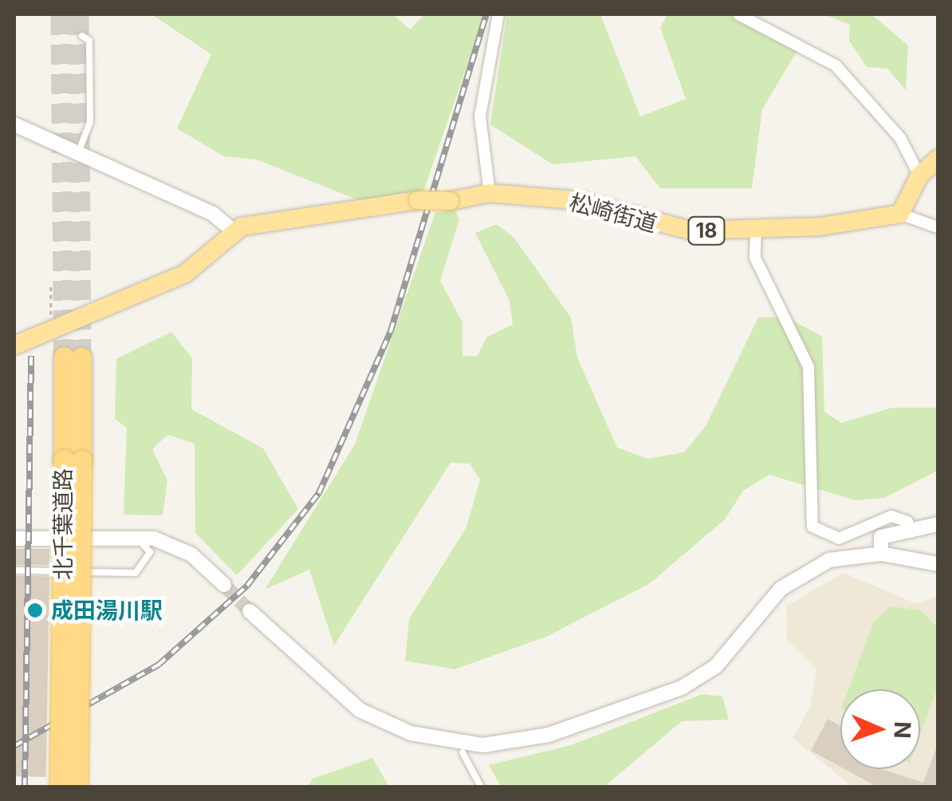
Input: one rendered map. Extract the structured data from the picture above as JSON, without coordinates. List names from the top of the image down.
{
  "streets": {
    "highway": ["北千葉道路"],
    "main road": ["松崎街道", "18"]
  },
  "places": ["成田湯川駅"],
  "north": "right"
}
